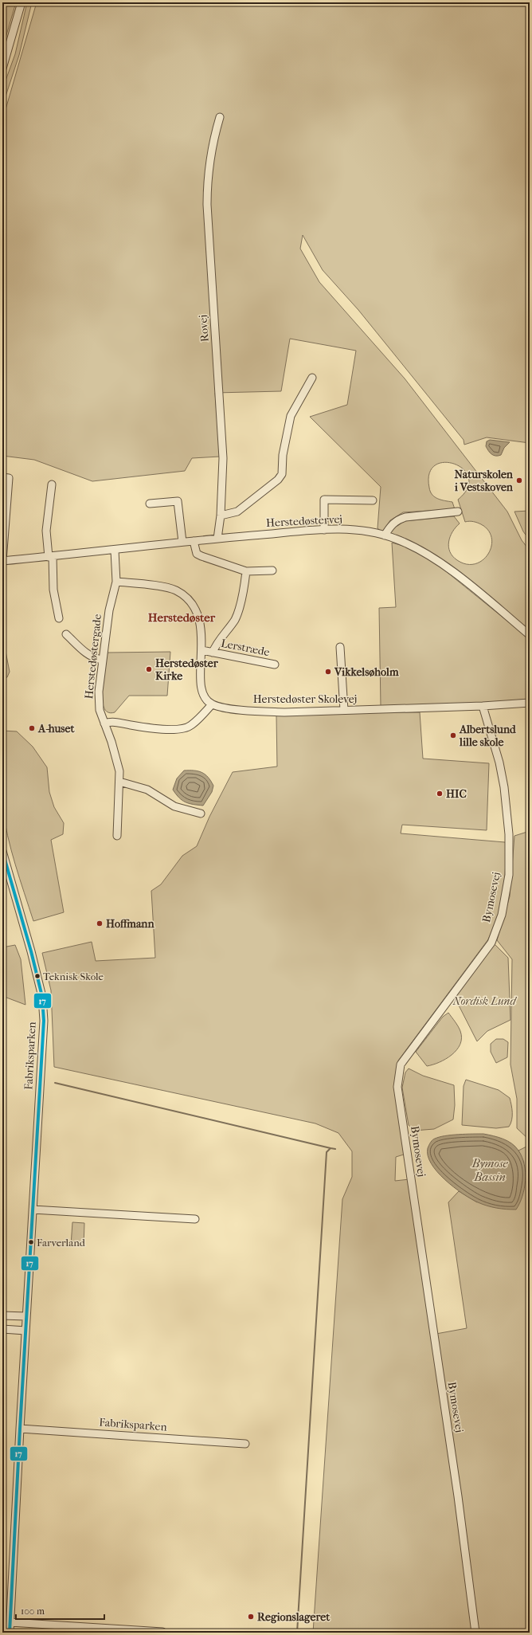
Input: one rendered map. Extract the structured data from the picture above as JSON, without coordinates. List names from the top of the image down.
{
  "streets": {
    "street": [
      "Rovej",
      "Herstedøstervej",
      "Lerstræde",
      "Herstedøstergade",
      "Herstedøster Skolevej",
      "Bymosevej",
      "Fabriksparken"
    ]
  },
  "crossings": [
    ["Rovej", "Herstedøstervej"],
    ["Herstedøstervej", "Herstedøstergade"],
    ["Herstedøster Skolevej", "Bymosevej"]
  ],
  "districts": ["Herstedøster"],
  "water": ["Bymose Bassin"],
  "parks": ["Nordisk Lund"],
  "places": [
    "Naturskolen i Vestskoven",
    "Herstedøster Kirke",
    "Vikkelsøholm",
    "A-huset",
    "Albertslund lille skole",
    "HIC",
    "Hoffmann",
    "Teknisk Skole",
    "Farverland",
    "Regionslageret"
  ],
  "lines": ["transit line 17"],
  "scale_bar": "100 m"
}
